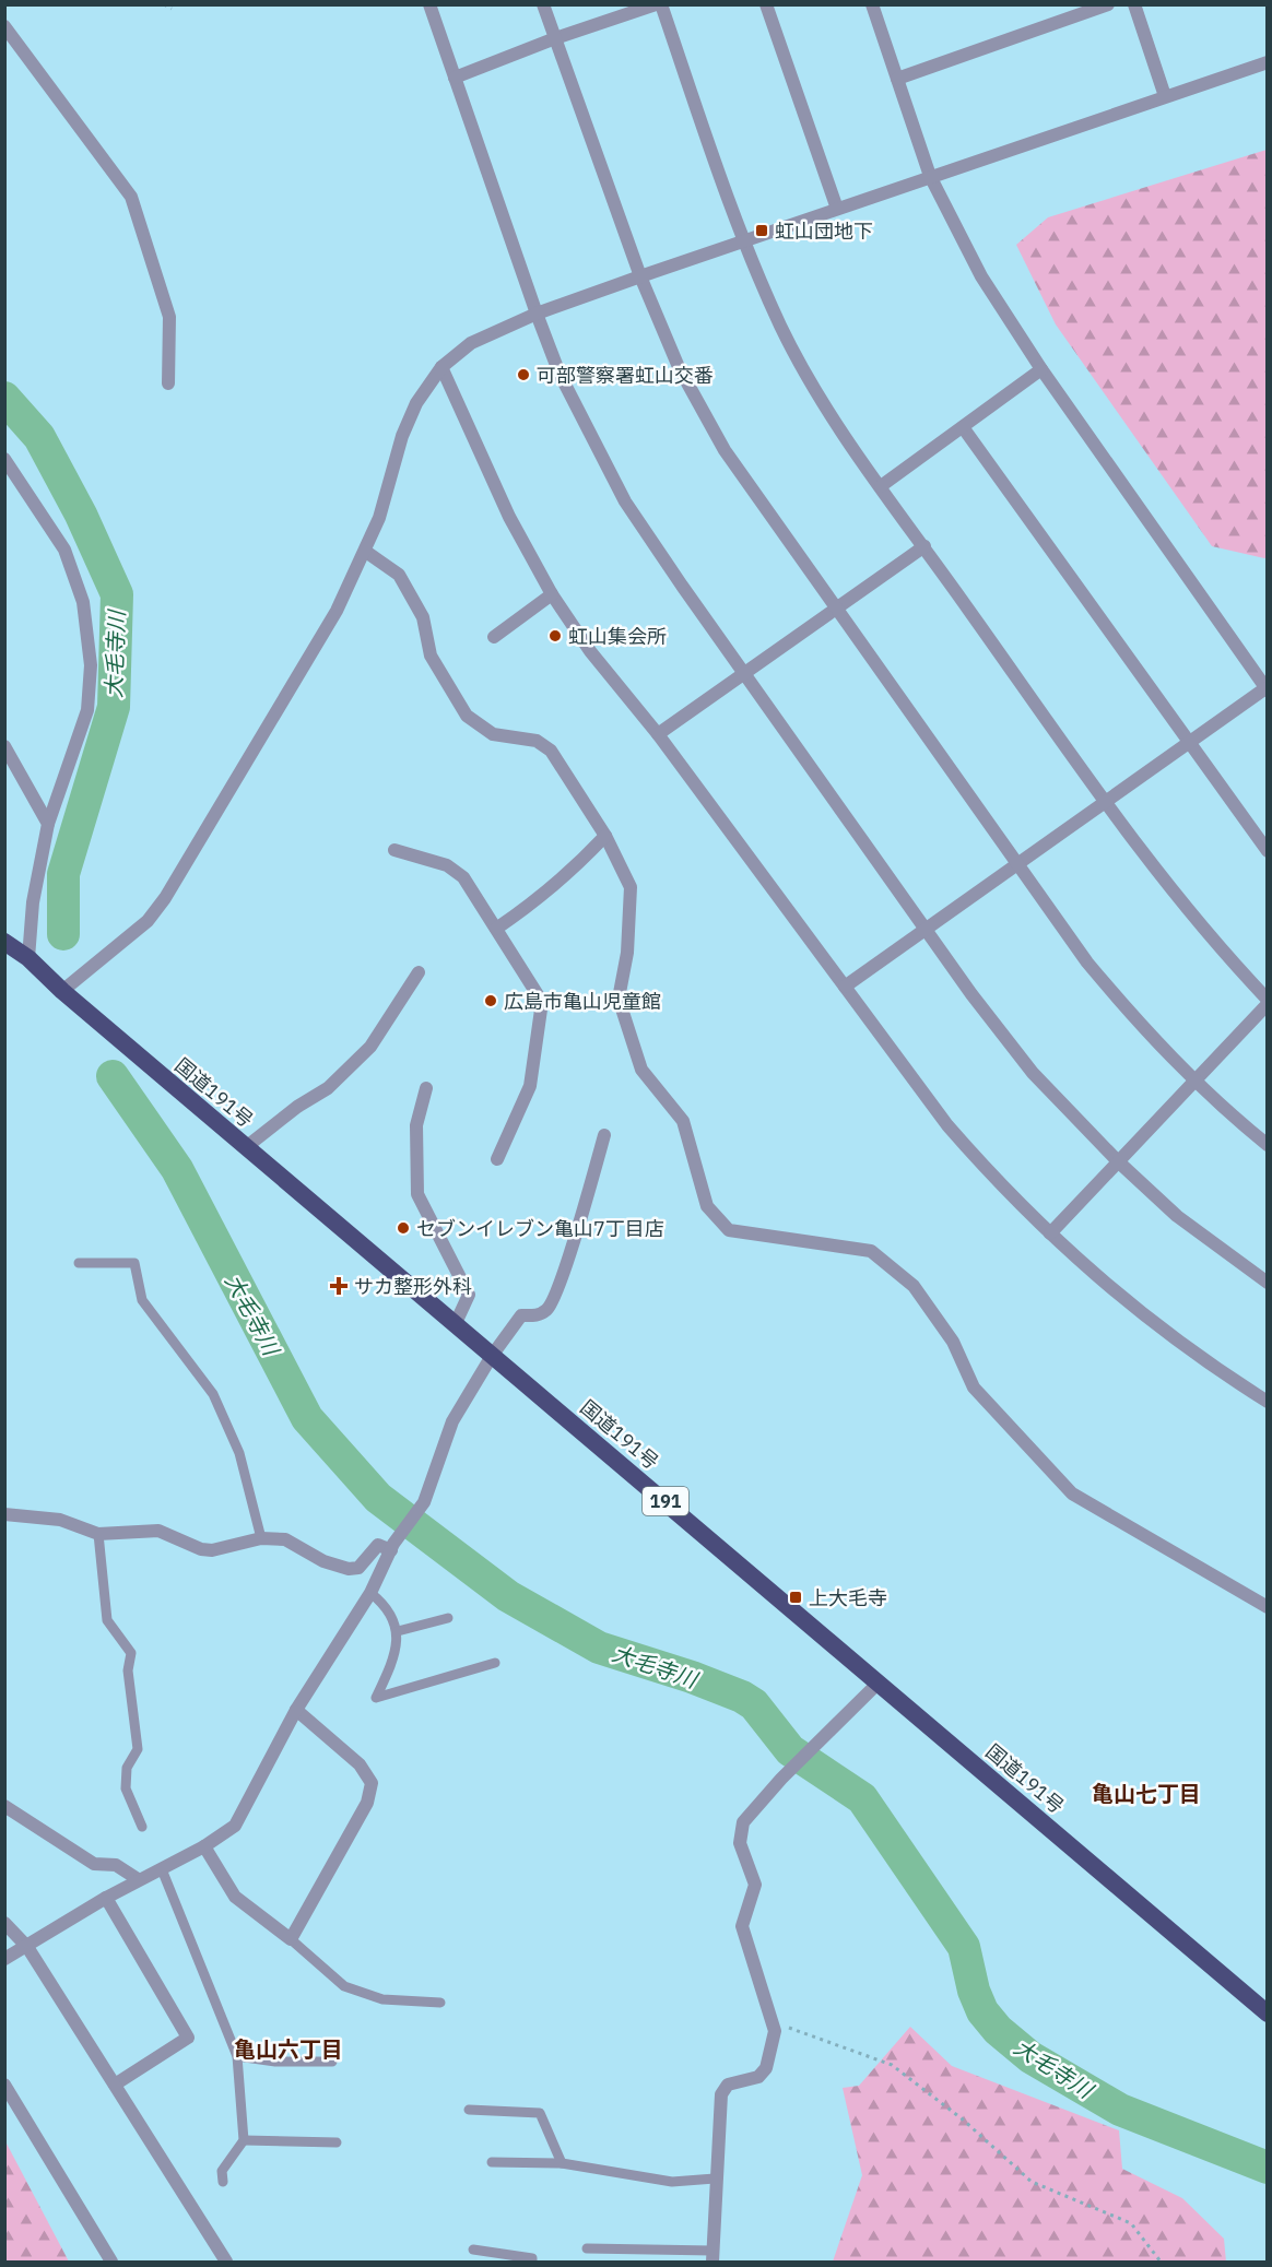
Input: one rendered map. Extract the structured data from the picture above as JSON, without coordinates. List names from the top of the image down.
{
  "streets": {
    "highway": ["国道191号", "191"]
  },
  "districts": ["亀山七丁目", "亀山六丁目"],
  "water": ["大毛寺川"],
  "places": {
    "transit": ["虹山団地下", "上大毛寺"],
    "other": [
      "可部警察署虹山交番",
      "虹山集会所",
      "広島市亀山児童館",
      "セブンイレブン亀山7丁目店"
    ],
    "health": ["サカ整形外科"]
  }
}
